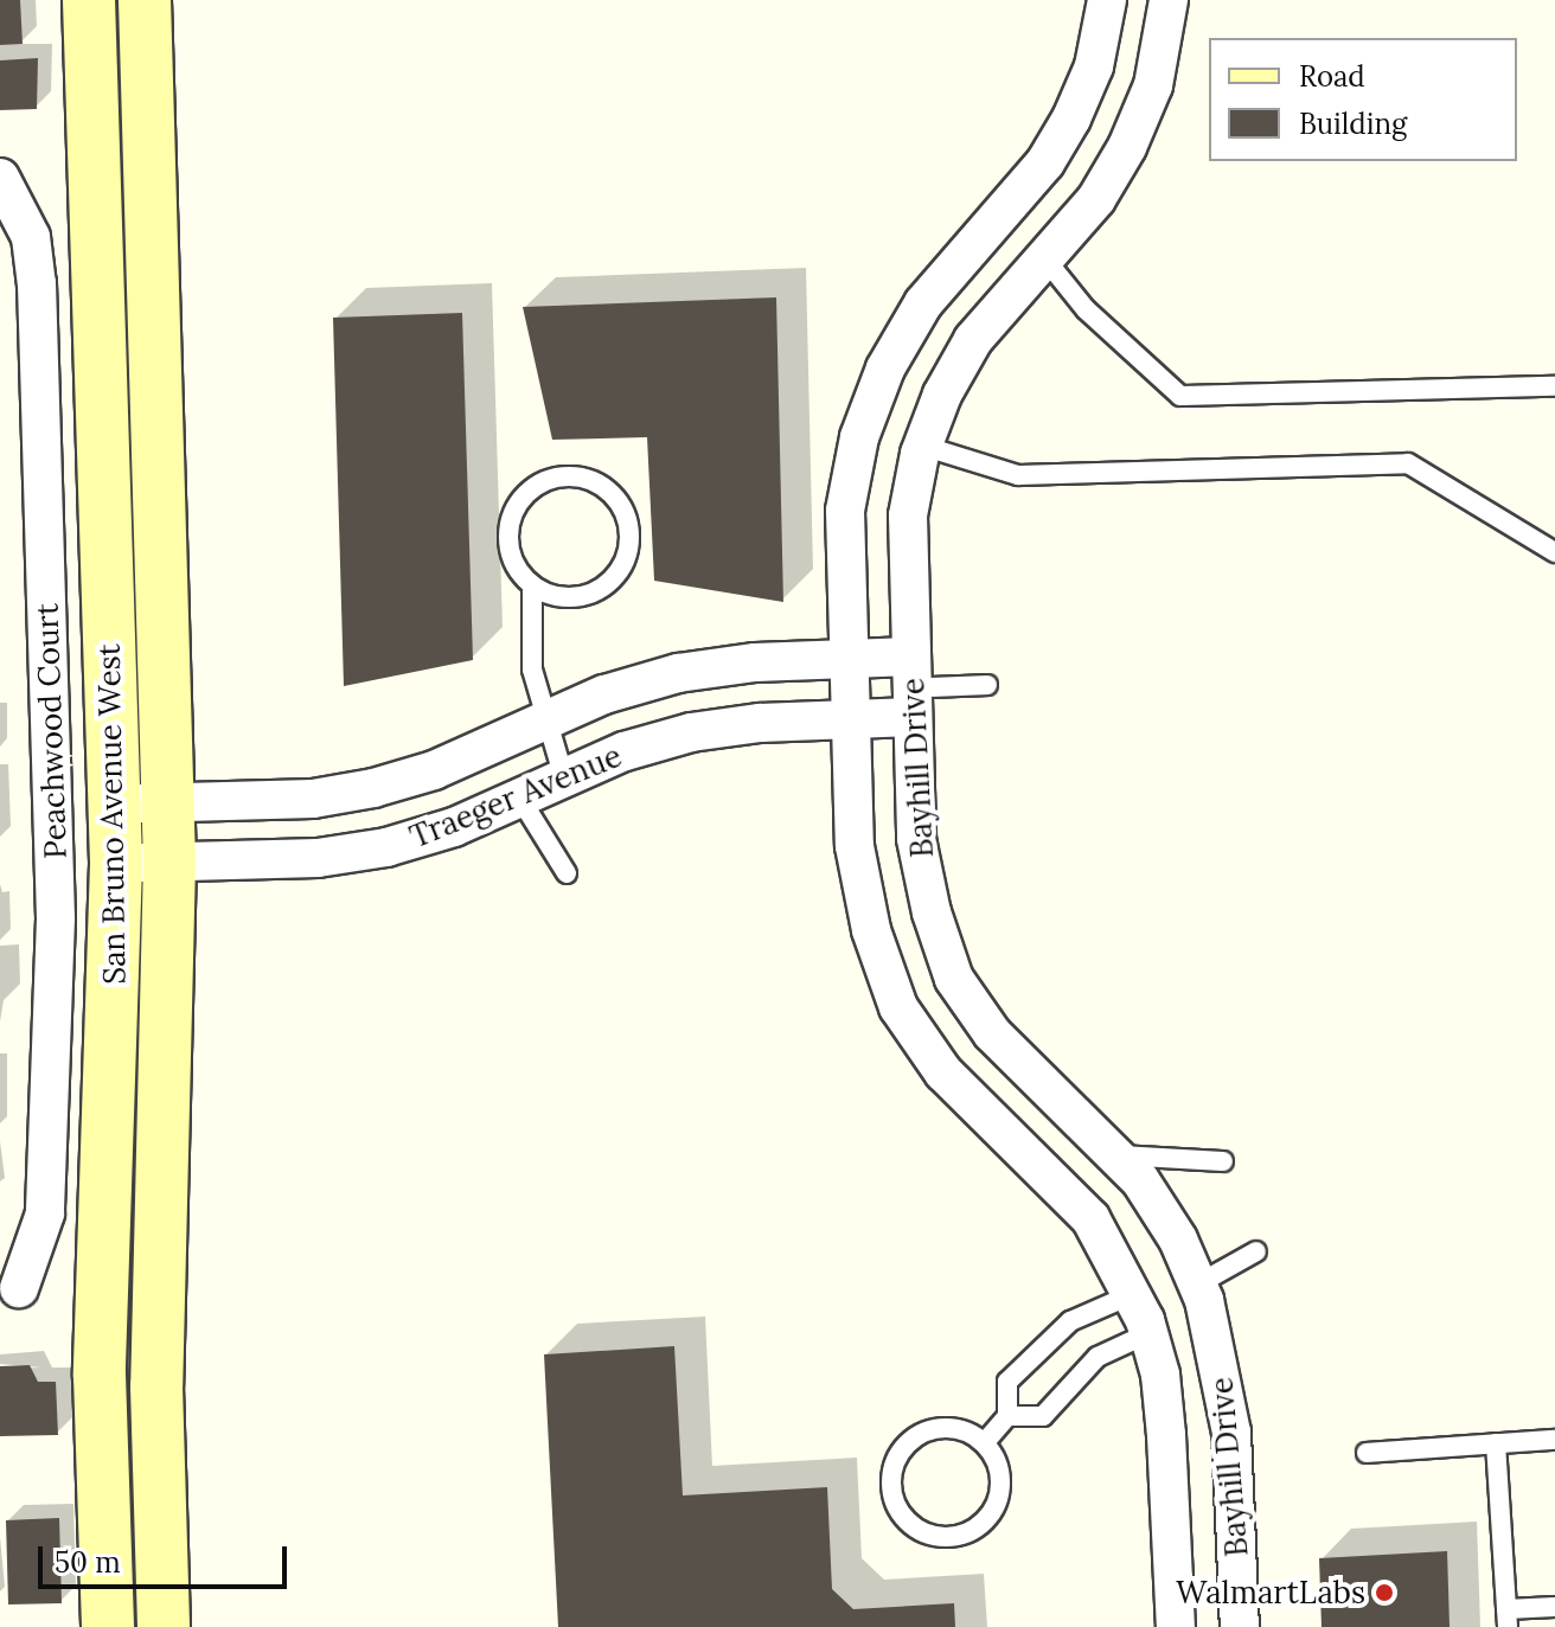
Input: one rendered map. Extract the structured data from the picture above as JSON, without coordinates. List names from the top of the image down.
{
  "streets": {
    "main road": ["San Bruno Avenue West"],
    "street": ["Peachwood Court", "Bayhill Drive", "Traeger Avenue"]
  },
  "crossings": [
    ["Bayhill Drive", "Traeger Avenue"],
    ["Traeger Avenue", "San Bruno Avenue West"]
  ],
  "places": ["WalmartLabs"],
  "legend": ["Road", "Building"],
  "scale_bar": "50 m"
}
